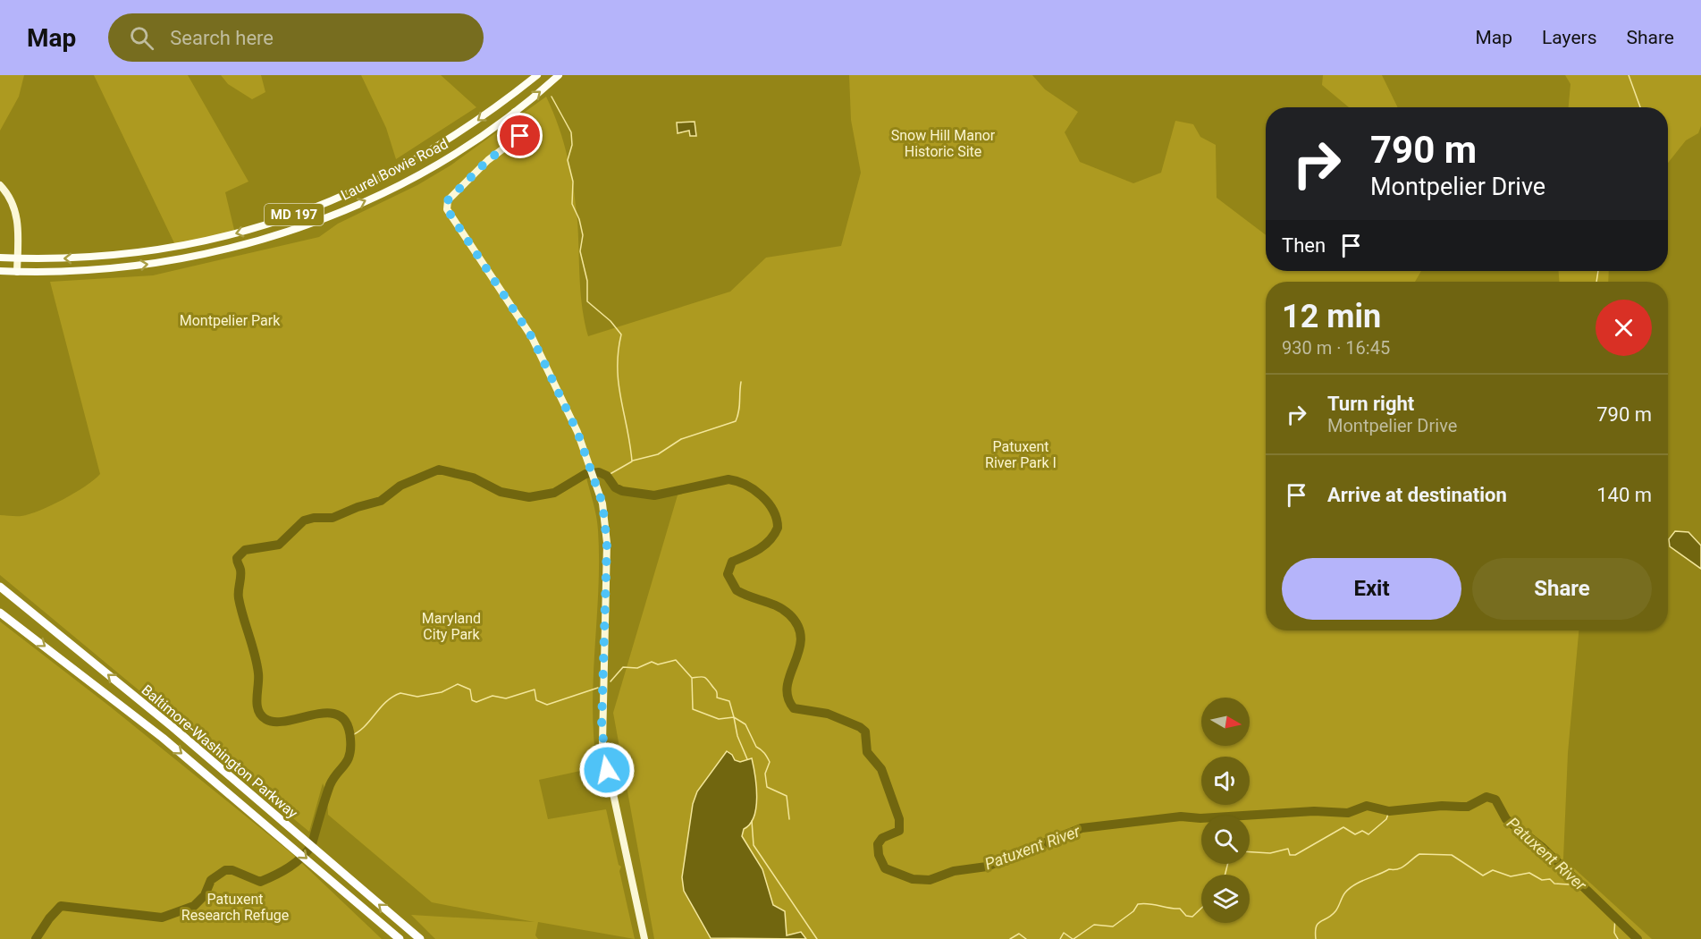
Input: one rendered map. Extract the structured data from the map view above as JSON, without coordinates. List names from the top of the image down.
{
  "streets": {
    "highway": ["Baltimore-Washington Parkway"],
    "main road": ["Laurel Bowie Road", "MD 197"]
  },
  "water": ["Patuxent River"],
  "parks": [
    "Snow Hill Manor Historic Site",
    "Montpelier Park",
    "Patuxent River Park I",
    "Maryland City Park",
    "Patuxent Research Refuge"
  ],
  "north": "right",
  "page": {
    "header": "Map",
    "search": "Search here",
    "nav": ["Map", "Layers", "Share"],
    "turn": ["790 m", "Montpelier Drive"],
    "then": "Then",
    "heading": ["12 min", "930 m · 16:45"],
    "list": [
      {
        "name": "Turn right",
        "note": "Montpelier Drive",
        "value": "790 m"
      },
      {
        "name": "Arrive at destination",
        "value": "140 m"
      }
    ],
    "buttons": ["Exit", "Share"]
  }
}
